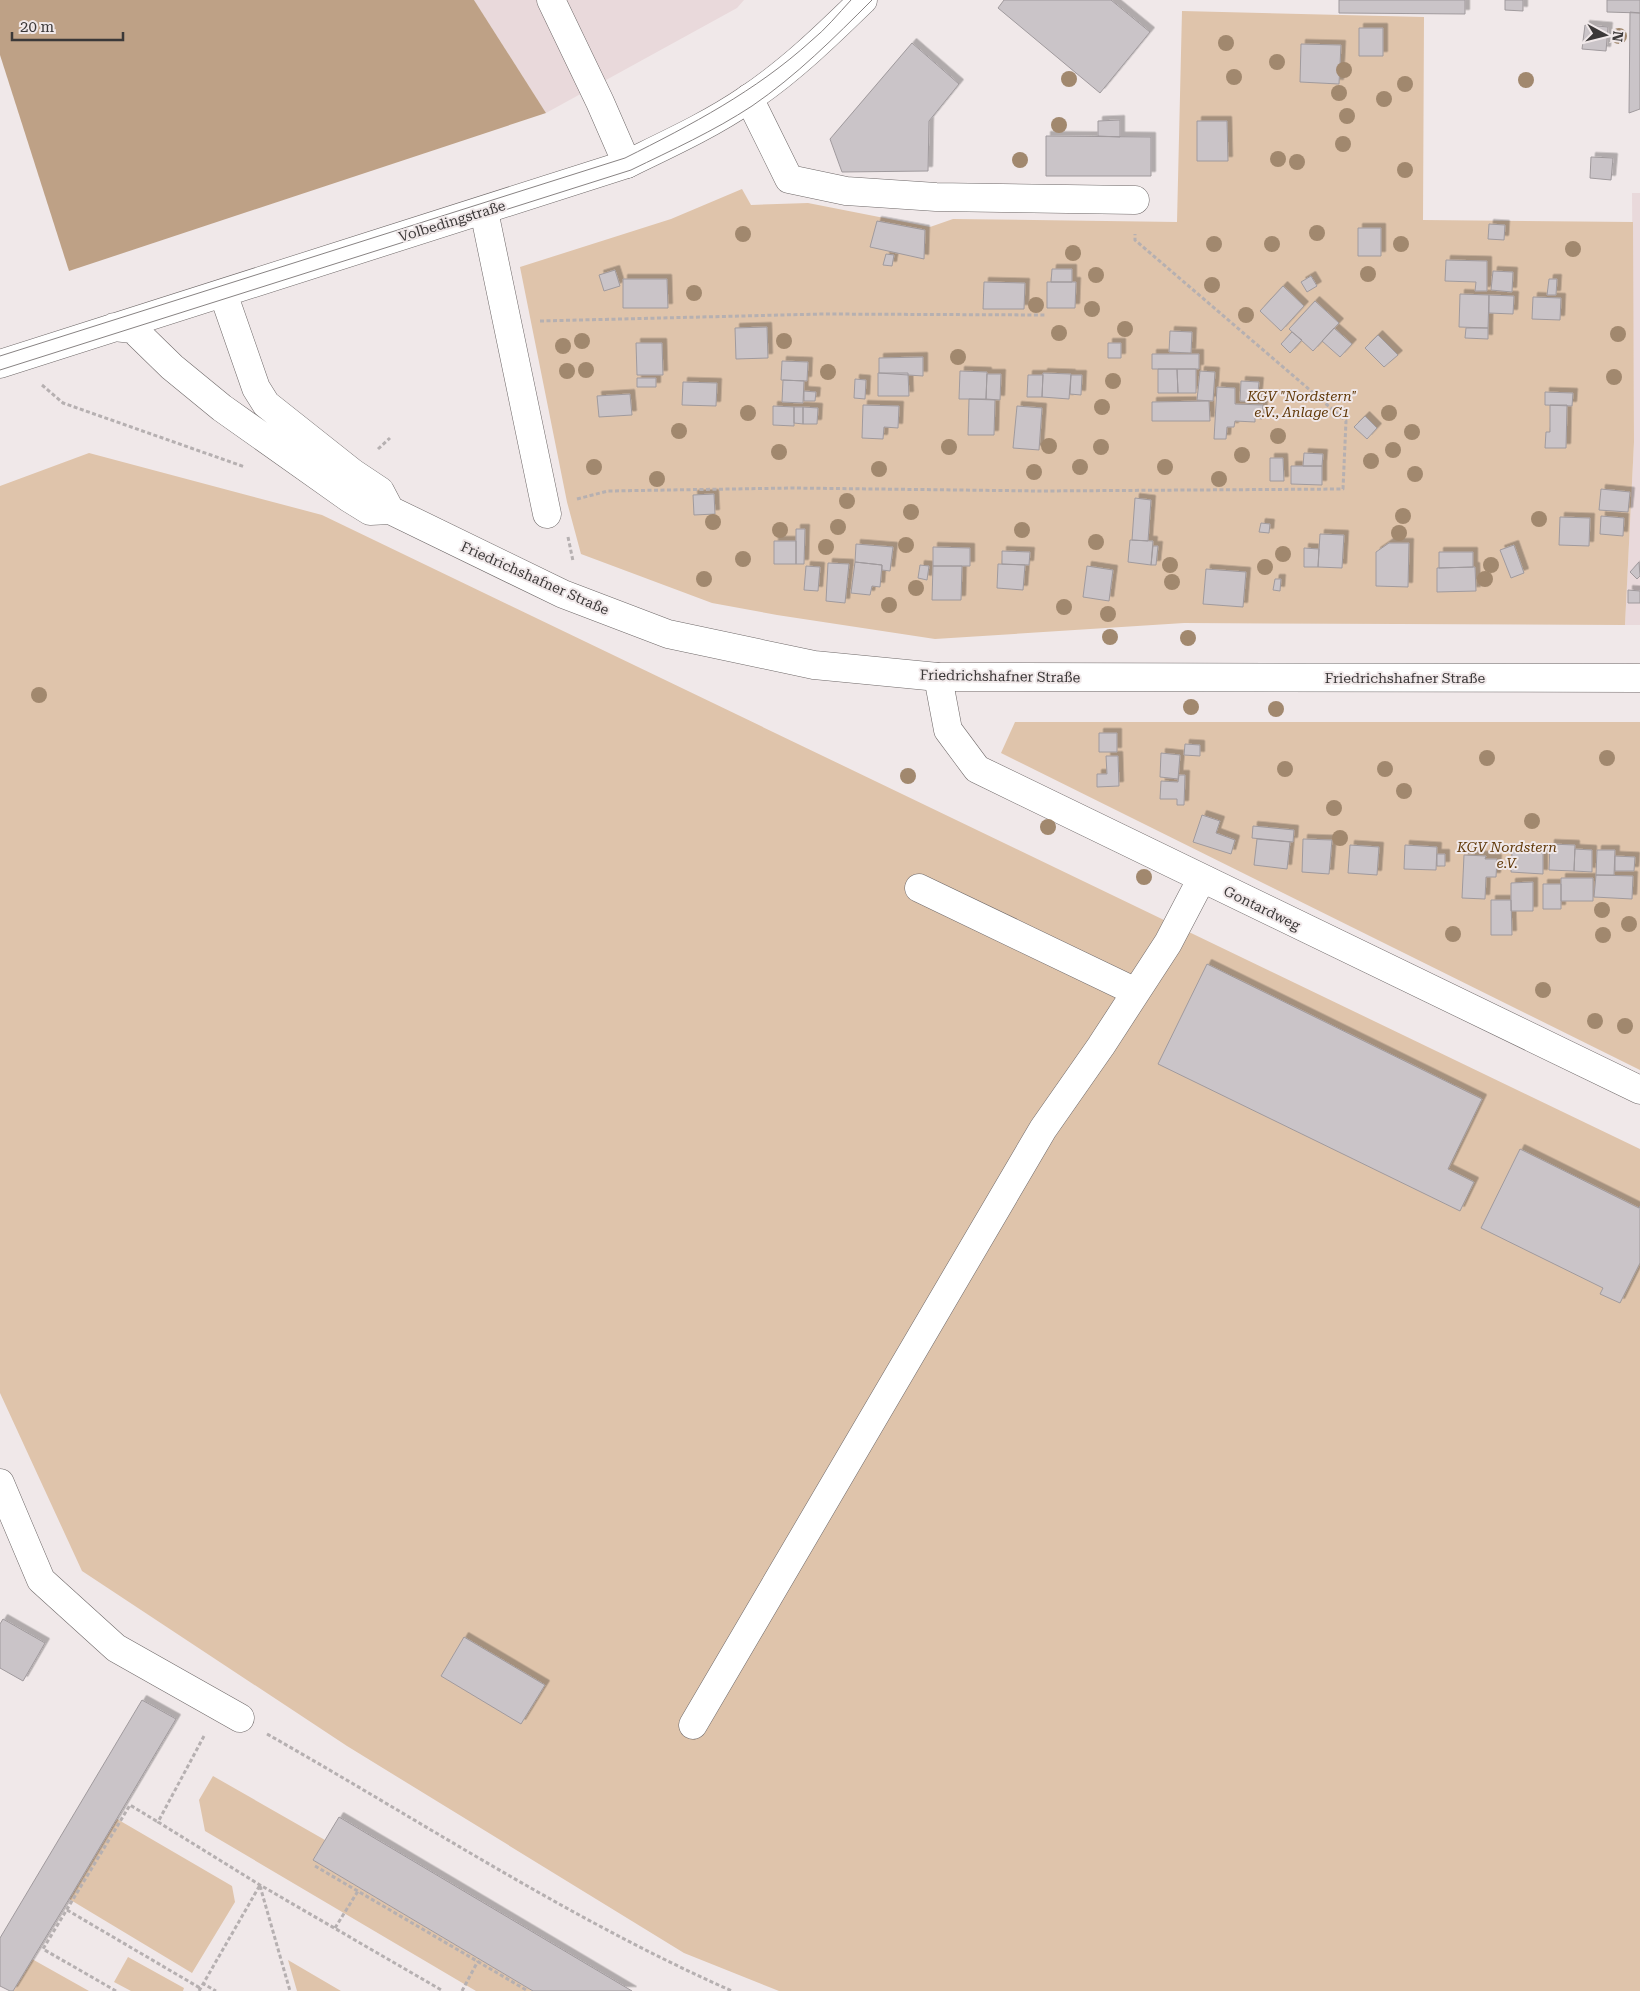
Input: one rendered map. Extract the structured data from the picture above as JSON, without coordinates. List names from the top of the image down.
{
  "streets": {
    "main road": ["Volbedingstraße", "Friedrichshafner Straße", "Gontardweg"]
  },
  "crossings": [
    ["Volbedingstraße", "Friedrichshafner Straße"],
    ["Friedrichshafner Straße", "Gontardweg"]
  ],
  "parks": ["KGV \"Nordstern\" e.V., Anlage C1", "KGV Nordstern e.V."],
  "scale_bar": "20 m",
  "north": "right"
}
